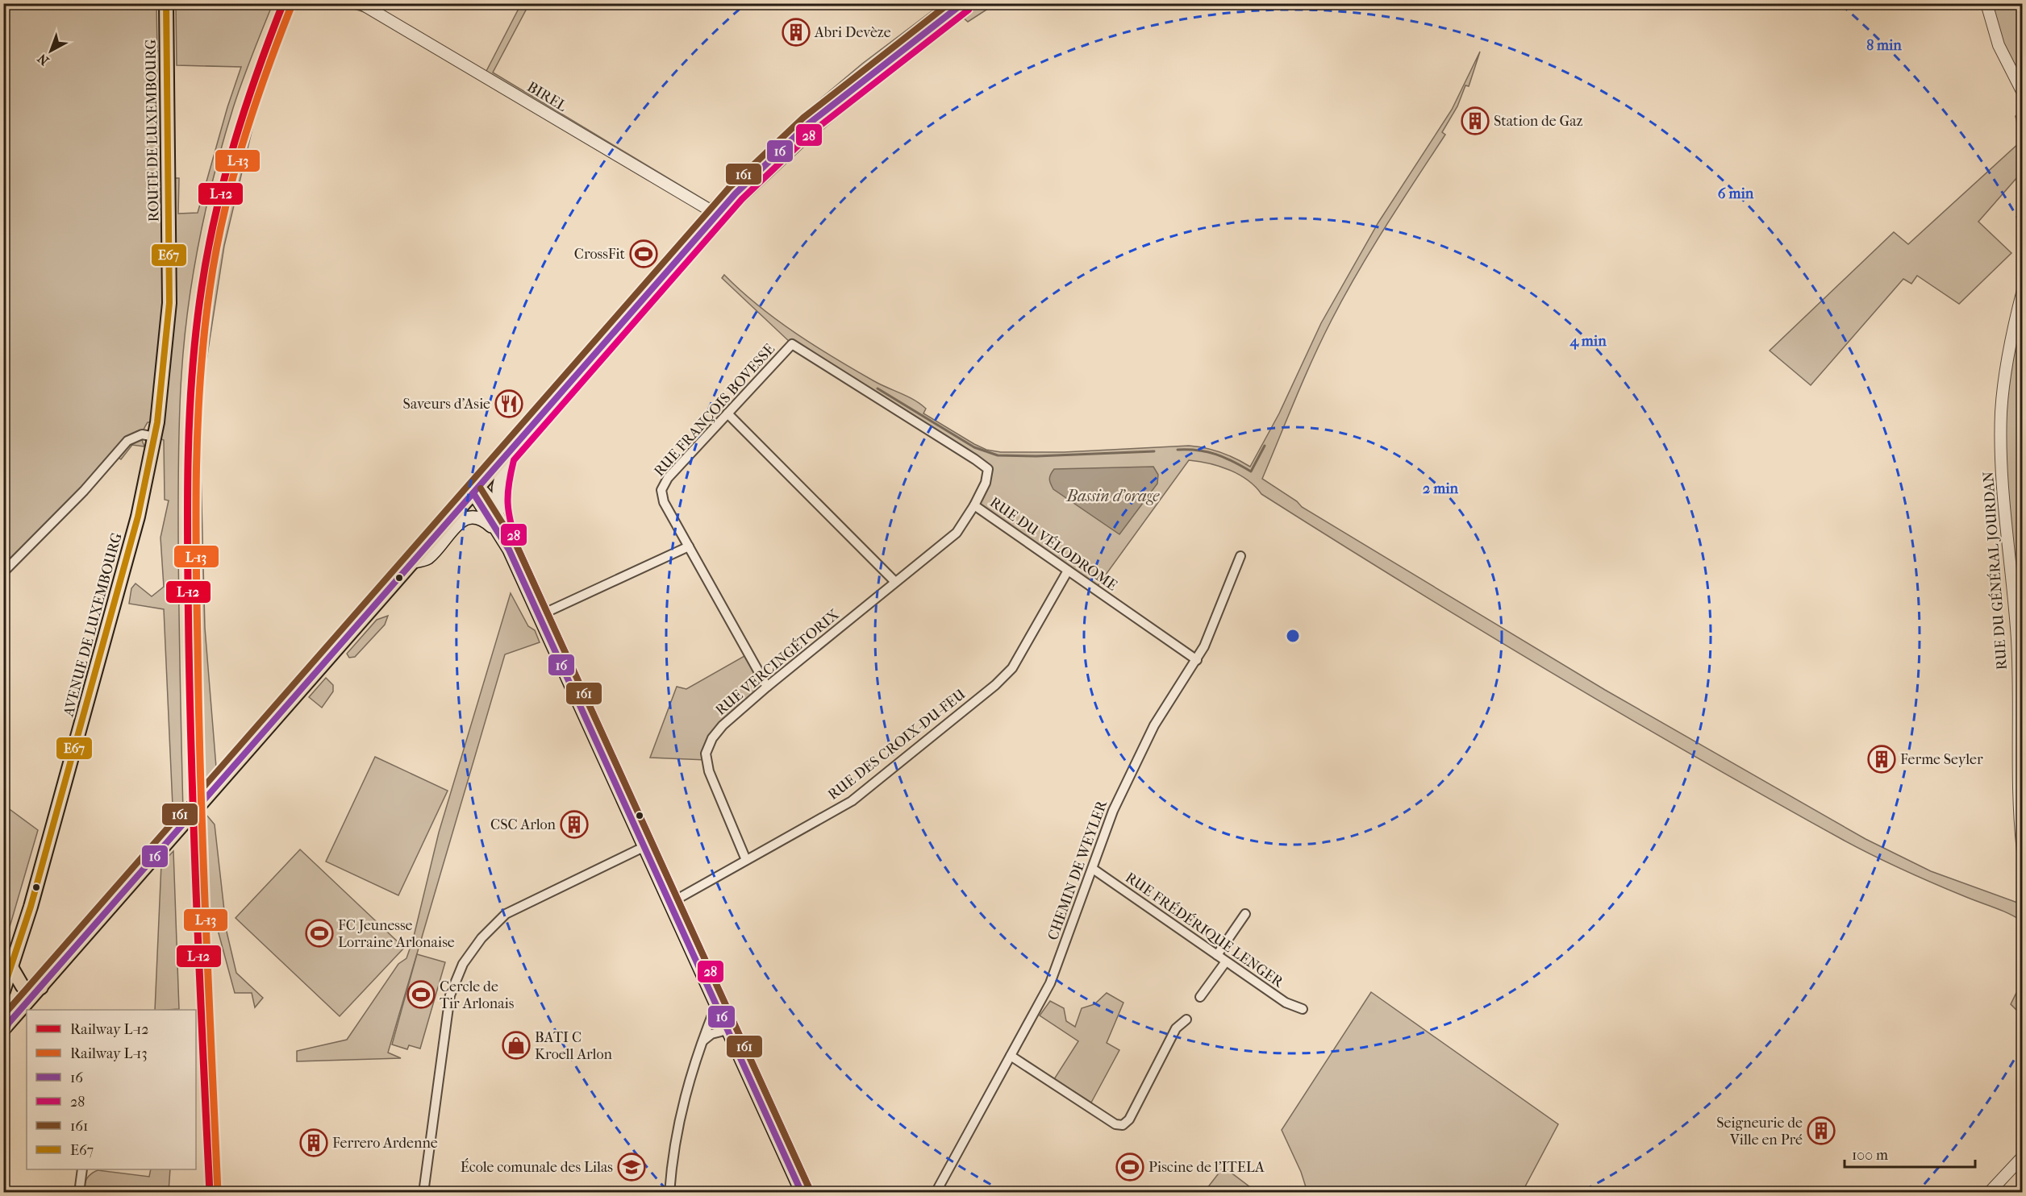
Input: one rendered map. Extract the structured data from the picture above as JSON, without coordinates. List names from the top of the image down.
{
  "streets": {
    "main road": ["ROUTE DE LUXEMBOURG", "AVENUE DE LUXEMBOURG"],
    "street": [
      "BIREL",
      "RUE FRANÇOIS BOVESSE",
      "RUE DU VÉLODROME",
      "RUE DU GÉNÉRAL JOURDAN",
      "RUE VERCINGÉTORIX",
      "RUE DES CROIX-DU-FEU",
      "CHEMIN DE WEYLER",
      "RUE FRÉDÉRIQUE LENGER"
    ]
  },
  "crossings": [
    ["ROUTE DE LUXEMBOURG", "AVENUE DE LUXEMBOURG"],
    ["RUE FRANÇOIS BOVESSE", "RUE DU VÉLODROME"],
    ["RUE FRANÇOIS BOVESSE", "RUE VERCINGÉTORIX"],
    ["RUE DU VÉLODROME", "RUE VERCINGÉTORIX"],
    ["RUE DU VÉLODROME", "RUE DES CROIX-DU-FEU"],
    ["RUE DU VÉLODROME", "CHEMIN DE WEYLER"],
    ["RUE VERCINGÉTORIX", "RUE DES CROIX-DU-FEU"],
    ["CHEMIN DE WEYLER", "RUE FRÉDÉRIQUE LENGER"]
  ],
  "water": ["Bassin d'orage"],
  "places": {
    "building": [
      "Abri Devèze",
      "Station de Gaz",
      "Ferme Seyler",
      "CSC Arlon",
      "Seigneurie de Ville en Pré",
      "Ferrero Ardenne"
    ],
    "sports": [
      "CrossFit",
      "FC Jeunesse Lorraine Arlonaise",
      "Cercle de Tir Arlonais",
      "Piscine de l'ITELA"
    ],
    "restaurant": ["Saveurs d'Asie"],
    "shop": ["BATI C Kroell Arlon"],
    "school or university": ["École comunale des Lilas"]
  },
  "lines": [
    "rail line L-12",
    "transit line 16",
    "transit line 161",
    "transit line E67",
    "rail line L-13",
    "transit line 28"
  ],
  "legend": [
    "Railway L-12",
    "Railway L-13",
    "16",
    "28",
    "161",
    "E67"
  ],
  "scale_bar": "100 m",
  "north": "bottom left",
  "rings": [
    "8 min",
    "6 min",
    "4 min",
    "2 min"
  ]
}
